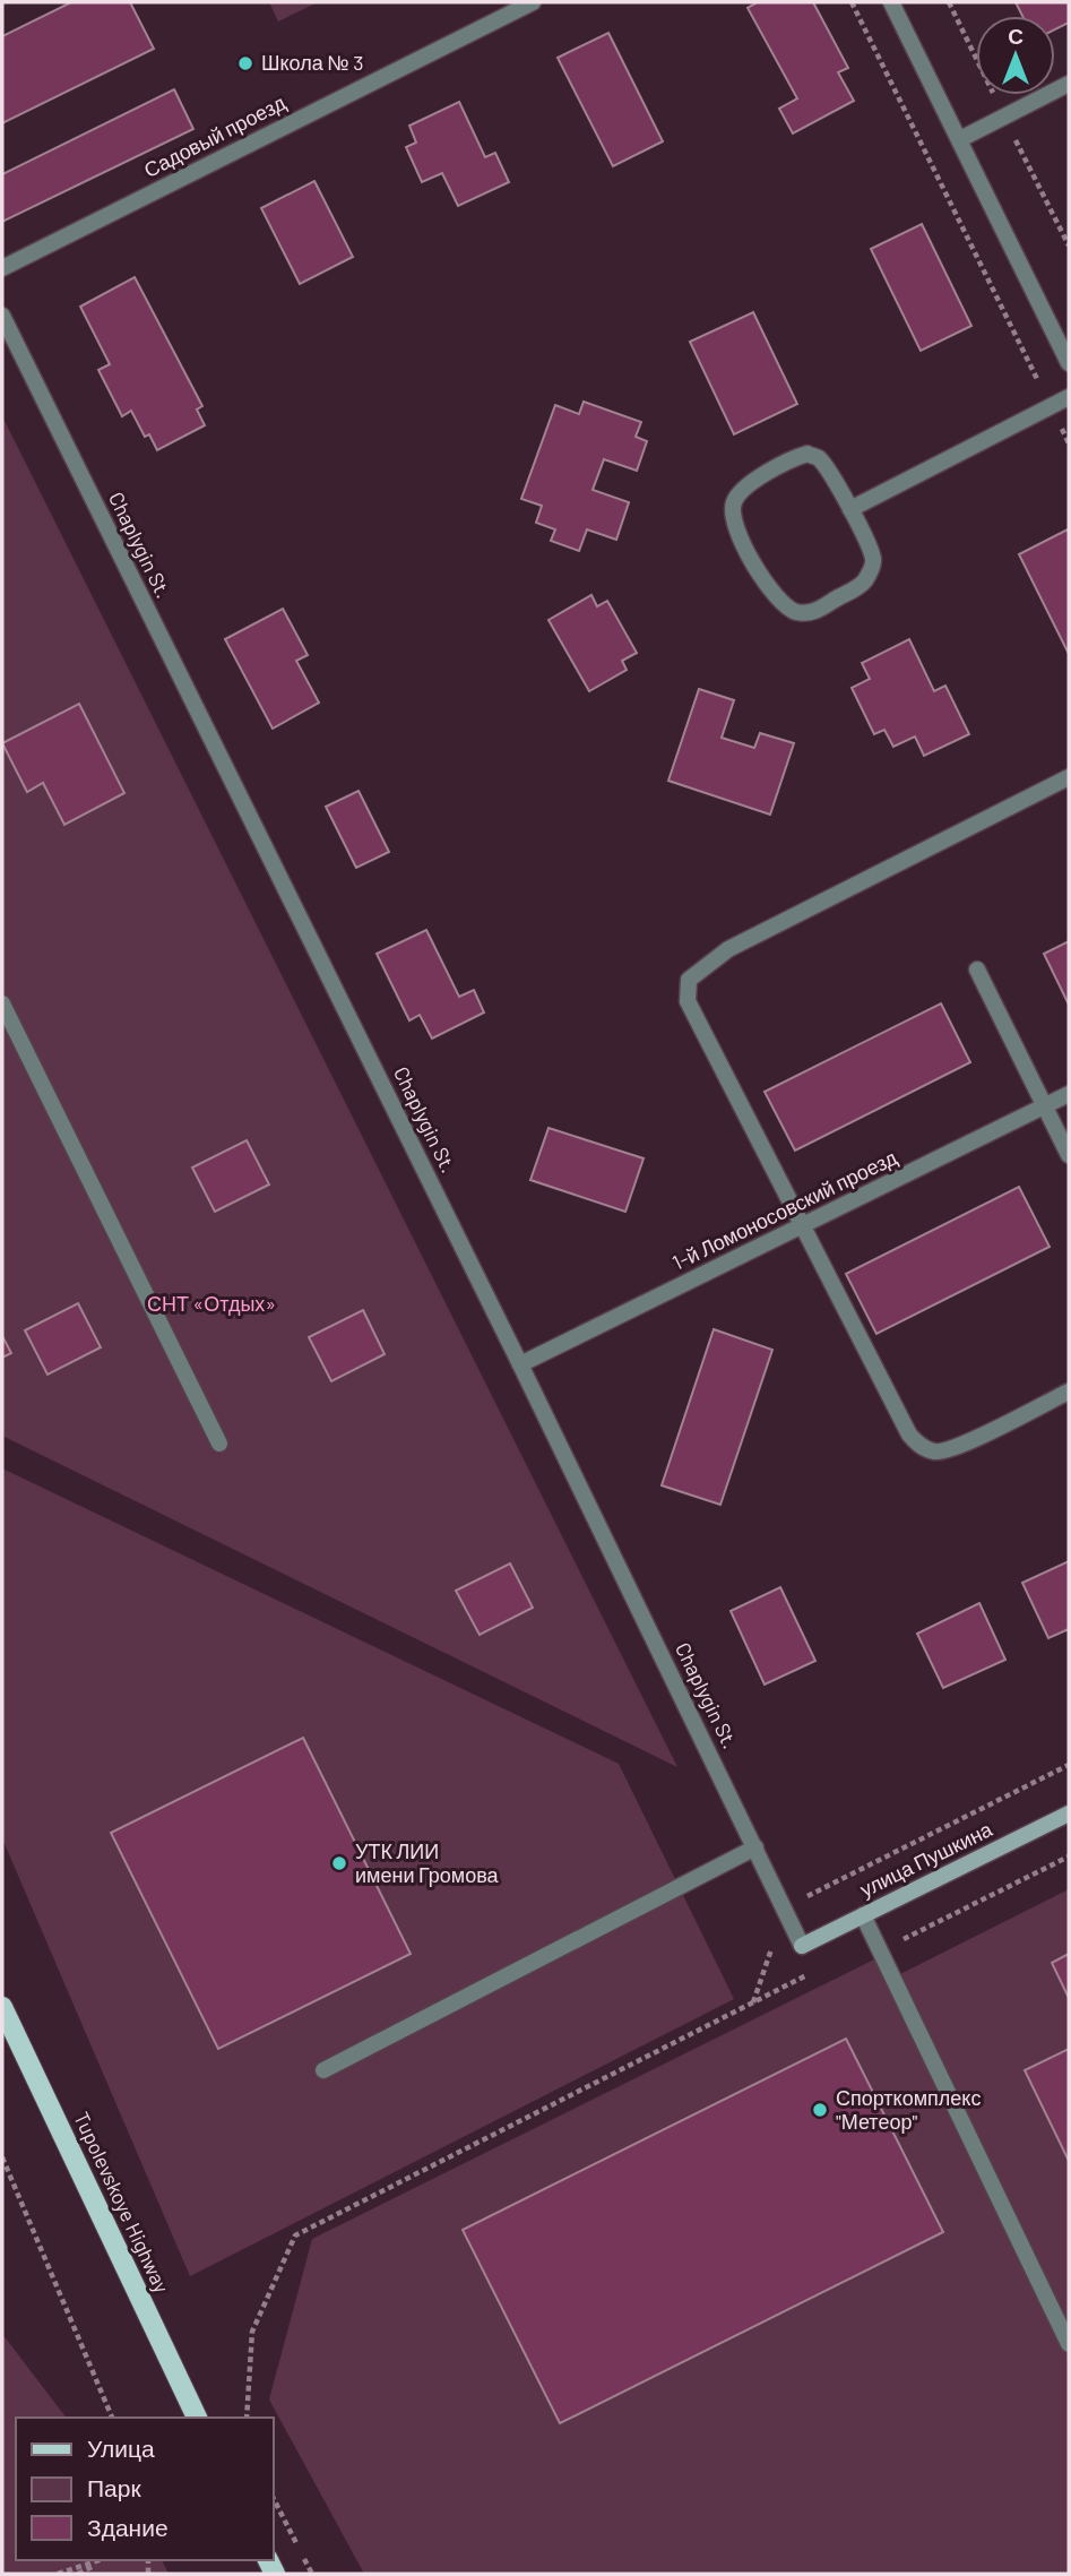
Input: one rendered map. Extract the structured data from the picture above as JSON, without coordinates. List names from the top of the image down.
{
  "streets": {
    "main road": ["Tupolevskoye Highway"],
    "street": [
      "Садовый проезд",
      "Chaplygin St.",
      "1-й Ломоносовский проезд",
      "улица Пушкина"
    ]
  },
  "crossings": [
    ["Chaplygin St.", "1-й Ломоносовский проезд"],
    ["Chaplygin St.", "улица Пушкина"]
  ],
  "parks": ["СНТ «Отдых»"],
  "places": ["Школа № 3", "УТК ЛИИ имени Громова", "Спорткомплекс \"Метеор\""],
  "legend": ["Улица", "Парк", "Здание"],
  "north": "top"
}
